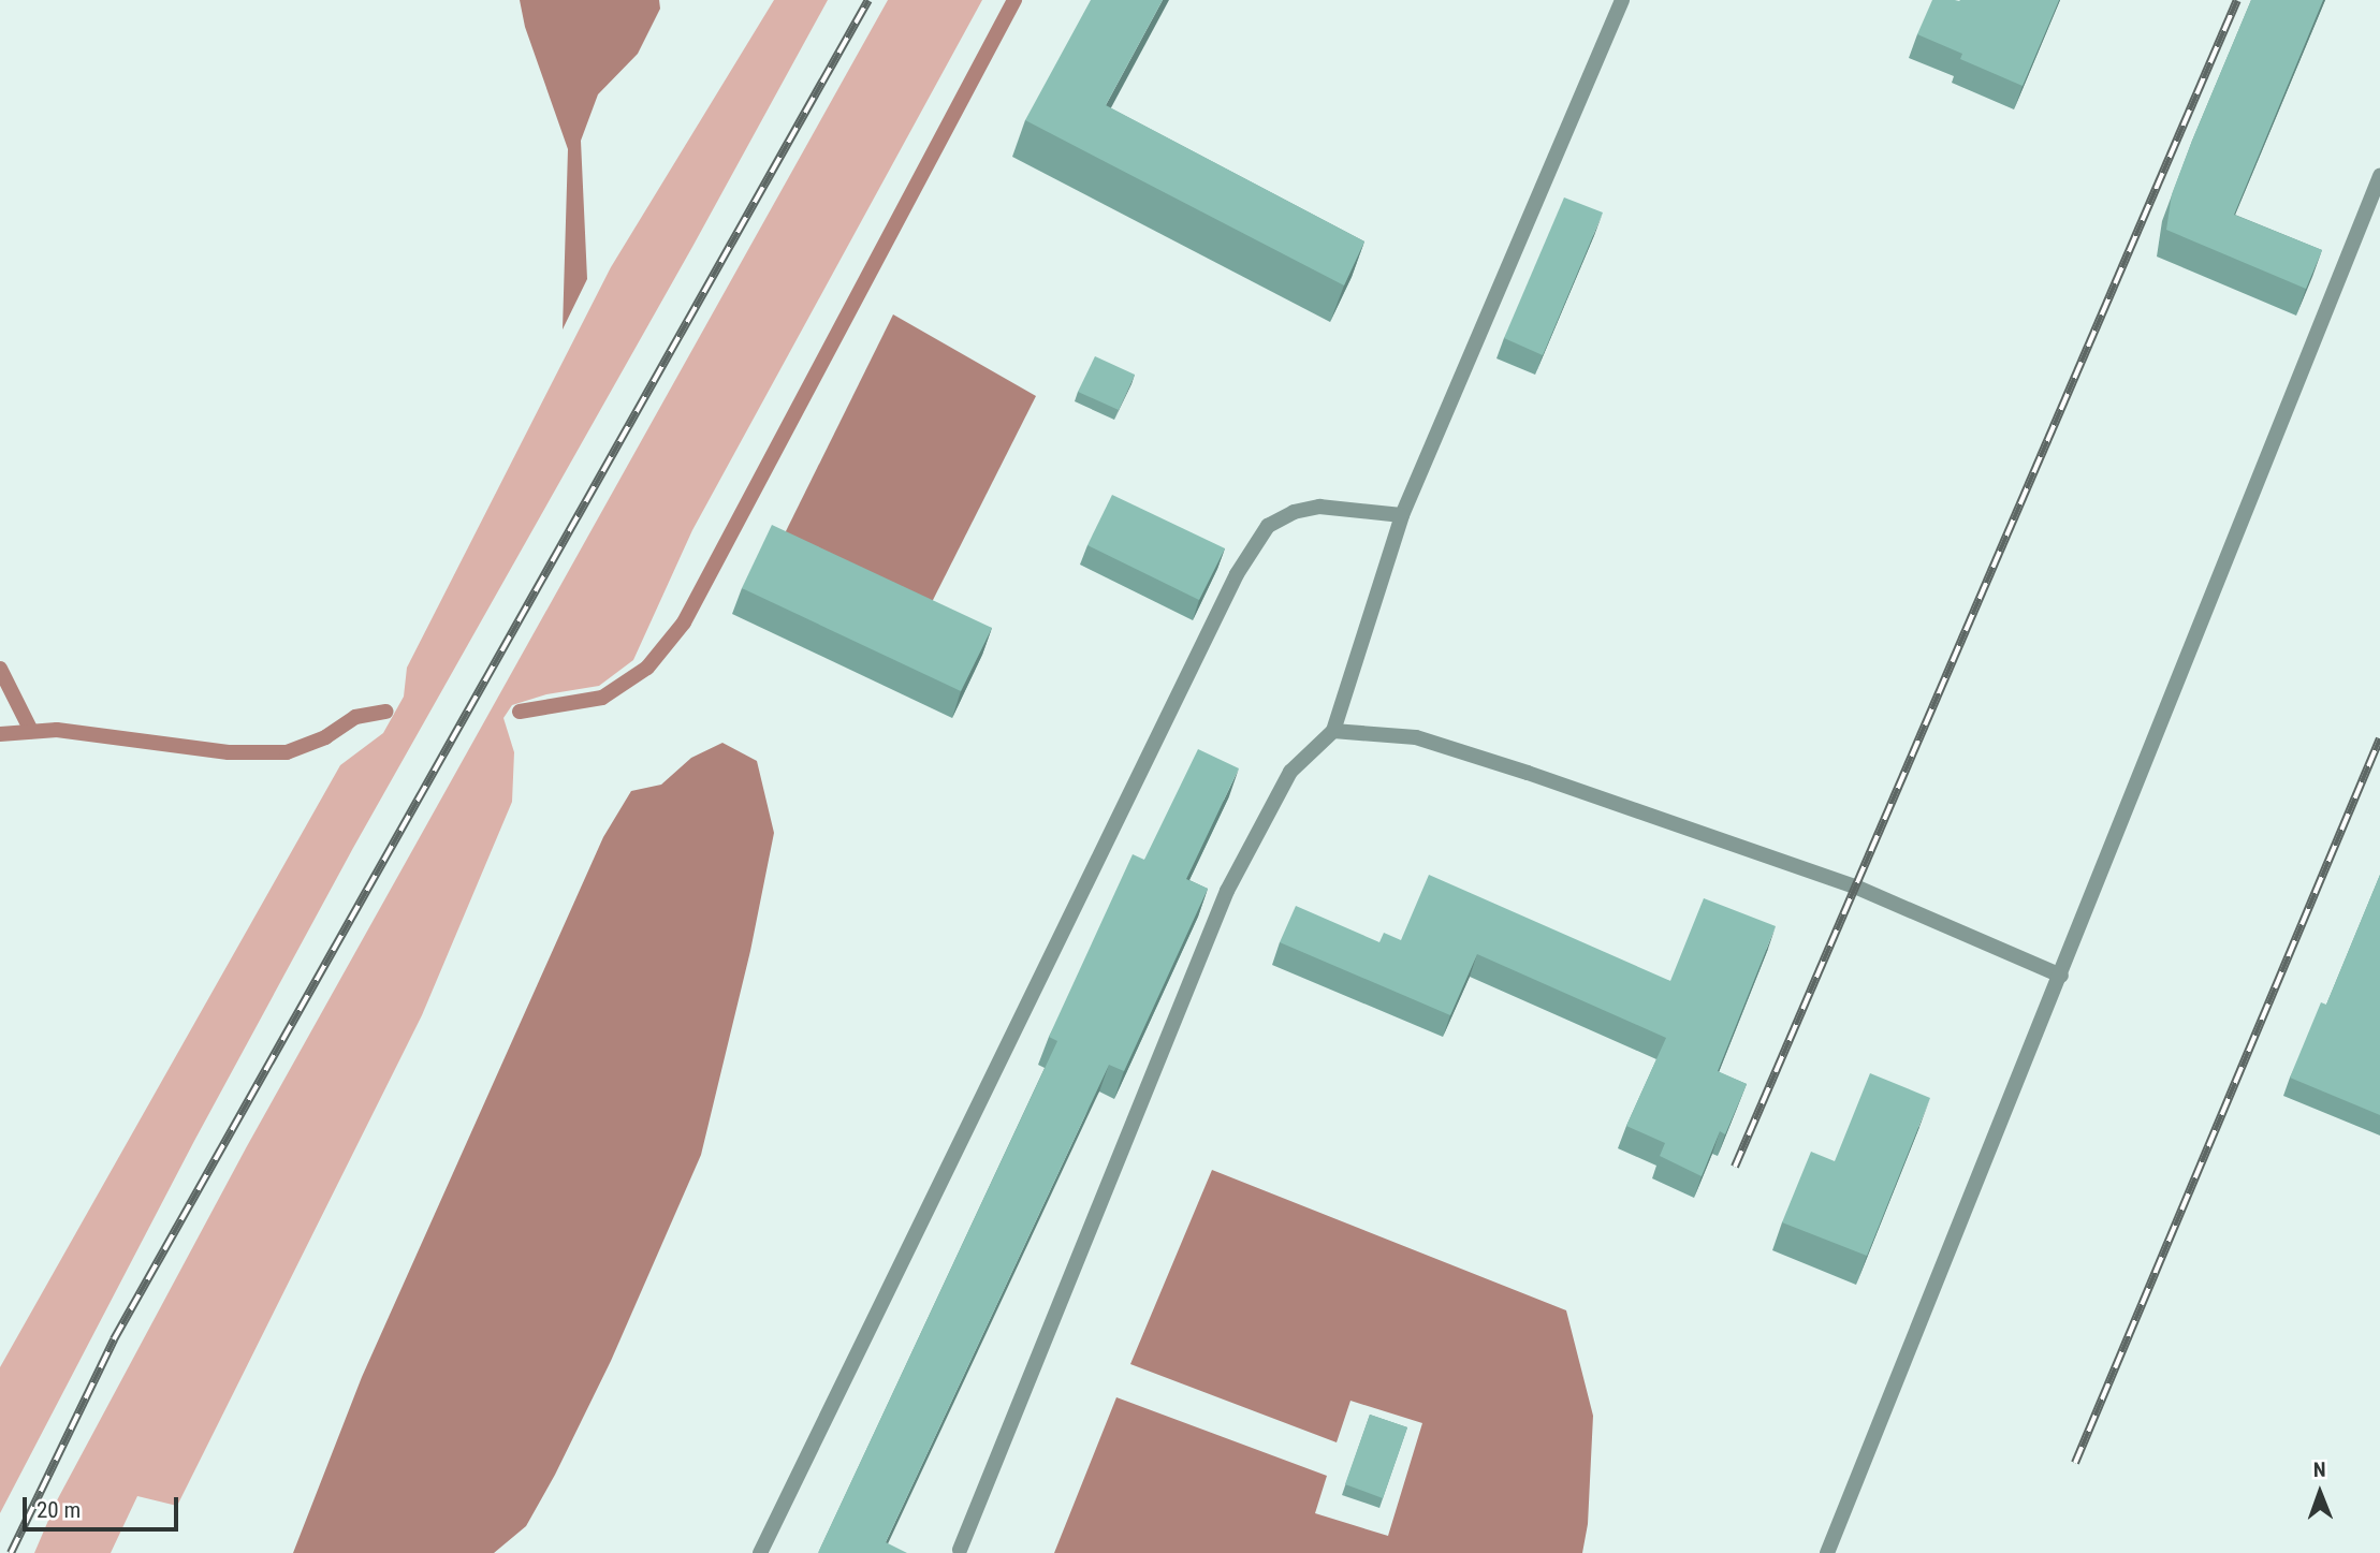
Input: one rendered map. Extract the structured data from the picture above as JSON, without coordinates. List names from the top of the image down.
{
  "scale_bar": "20 m",
  "north": "top"
}
